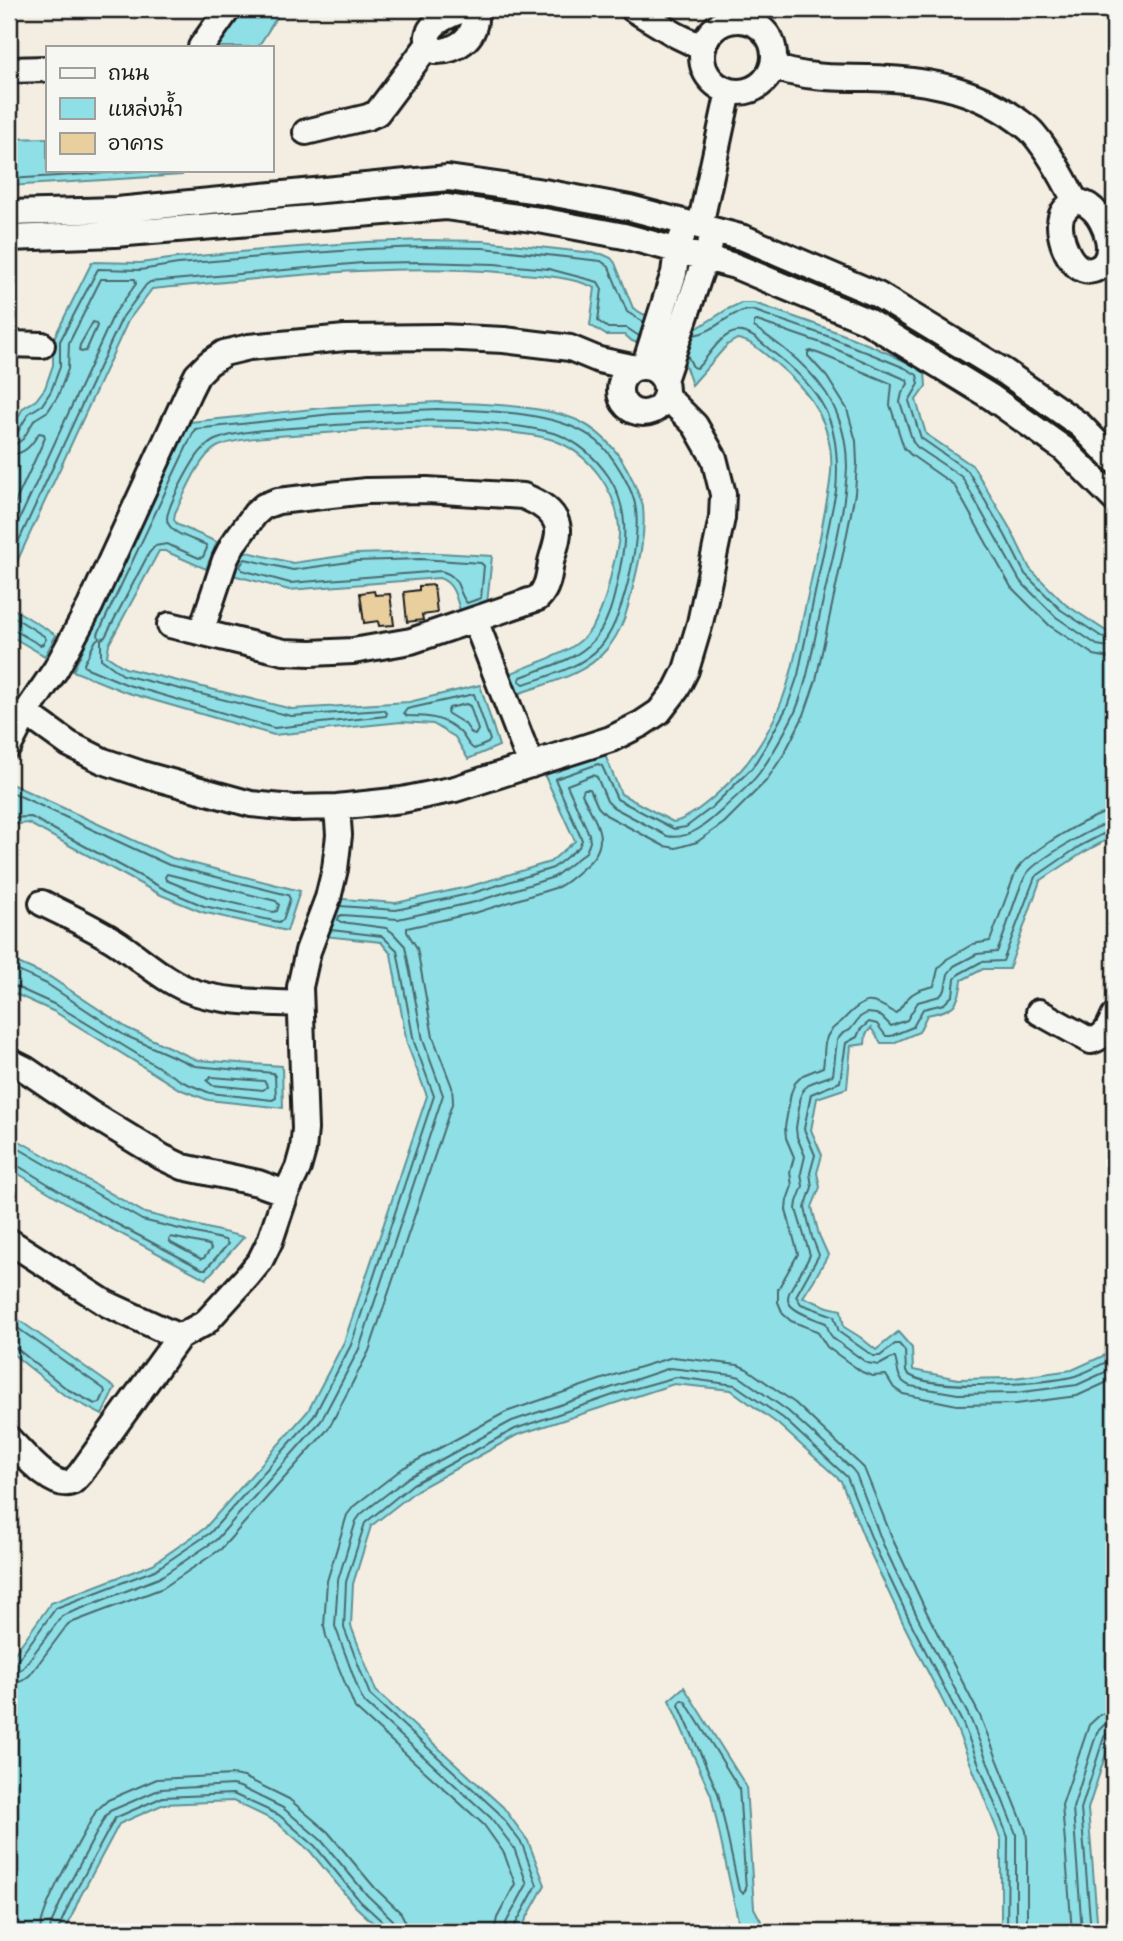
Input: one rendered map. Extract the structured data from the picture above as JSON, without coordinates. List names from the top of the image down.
{
  "legend": ["ถนน", "แหล่งน้ำ", "อาคาร"]
}
